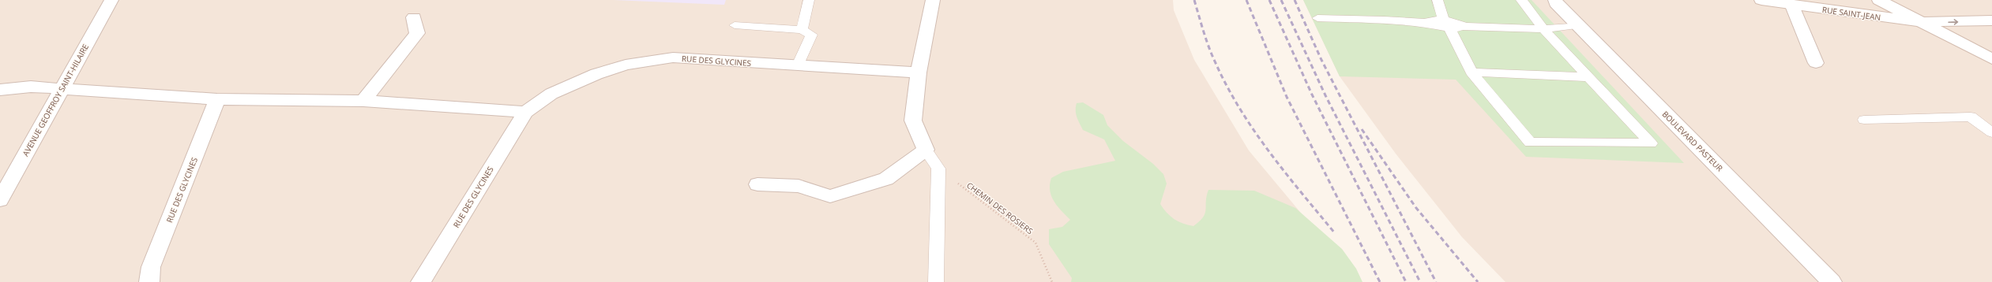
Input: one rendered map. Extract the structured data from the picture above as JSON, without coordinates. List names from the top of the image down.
{
  "streets": {
    "street": [
      "RUE SAINT-JEAN",
      "RUE DES GLYCINES",
      "AVENUE GEOFFROY SAINT-HILAIRE",
      "BOULEVARD PASTEUR"
    ],
    "path": ["CHEMIN DES ROSIERS"]
  }
}
